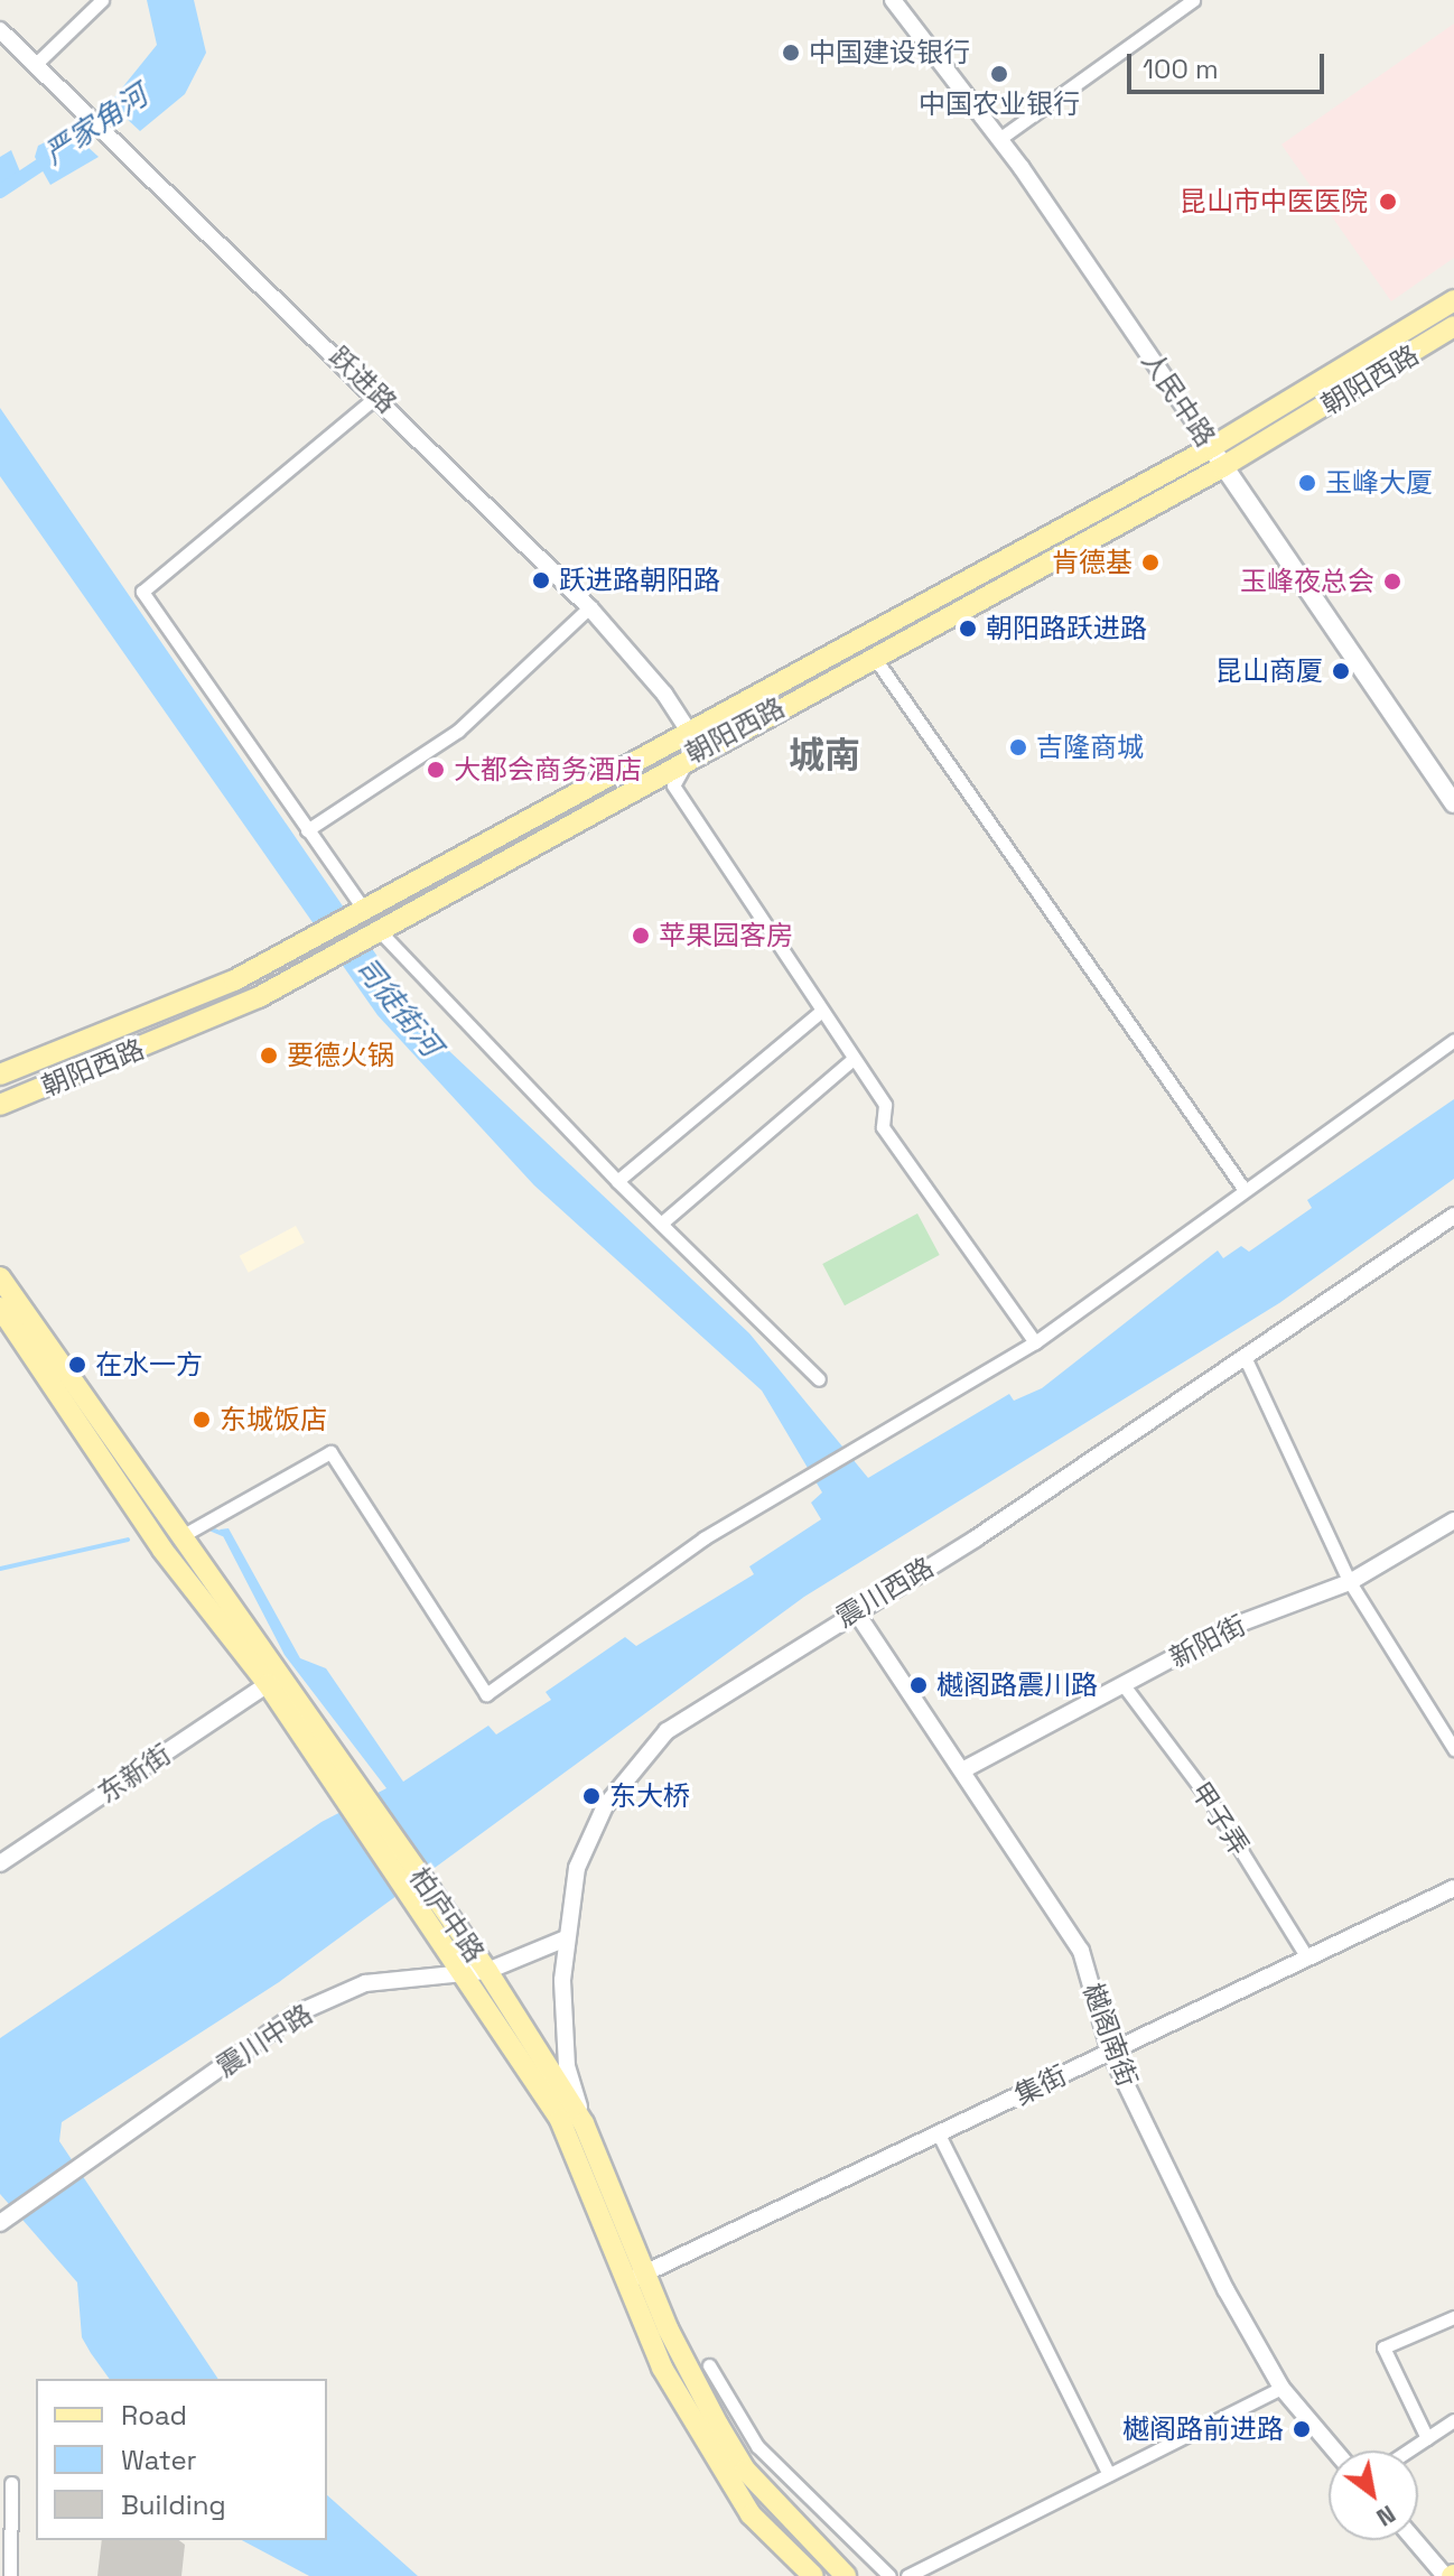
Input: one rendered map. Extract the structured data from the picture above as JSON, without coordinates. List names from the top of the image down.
{
  "streets": {
    "main road": ["朝阳西路", "人民中路", "柏庐中路"],
    "street": [
      "跃进路",
      "震川西路",
      "新阳街",
      "东新街",
      "甲子弄",
      "樾阁南街",
      "震川中路",
      "集街"
    ]
  },
  "crossings": [
    ["跃进路", "朝阳西路"],
    ["朝阳西路", "人民中路"],
    ["震川西路", "柏庐中路"],
    ["震川西路", "樾阁南街"],
    ["震川西路", "震川中路"],
    ["新阳街", "甲子弄"],
    ["新阳街", "樾阁南街"],
    ["东新街", "柏庐中路"],
    ["甲子弄", "集街"],
    ["柏庐中路", "震川中路"],
    ["柏庐中路", "集街"],
    ["樾阁南街", "集街"]
  ],
  "districts": ["城南"],
  "water": ["严家角河", "司徒街河"],
  "places": [
    "中国建设银行",
    "中国农业银行",
    "昆山市中医医院",
    "玉峰大厦",
    "肯德基",
    "跃进路朝阳路",
    "玉峰夜总会",
    "朝阳路跃进路",
    "昆山商厦",
    "吉隆商城",
    "大都会商务酒店",
    "苹果园客房",
    "要德火锅",
    "在水一方",
    "东城饭店",
    "樾阁路震川路",
    "东大桥",
    "樾阁路前进路"
  ],
  "legend": ["Road", "Water", "Building"],
  "scale_bar": "100 m",
  "north": "bottom right"
}
